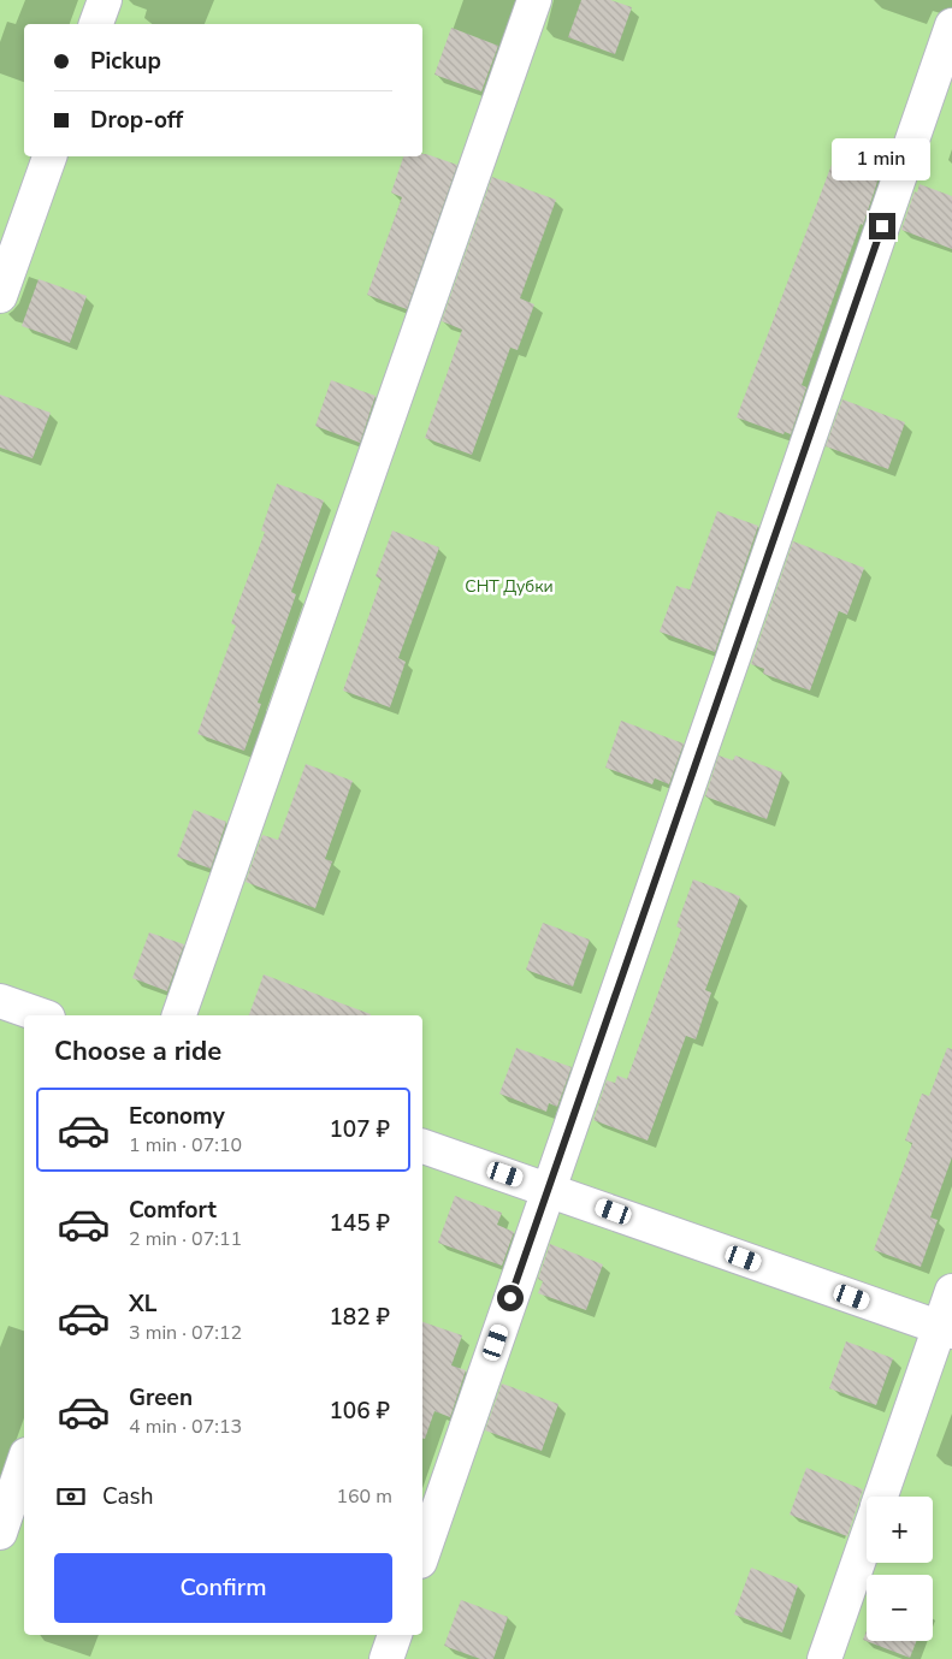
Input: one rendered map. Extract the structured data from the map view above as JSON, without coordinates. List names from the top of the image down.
{
  "parks": ["СНТ Дубки"],
  "page": {
    "banner": ["Pickup", "Drop-off"],
    "bubble": "1 min",
    "heading": "Choose a ride",
    "list": [
      {
        "name": "Economy",
        "note": "1 min · 07:10",
        "value": "107 ₽"
      },
      {
        "name": "Comfort",
        "note": "2 min · 07:11",
        "value": "145 ₽"
      },
      {
        "name": "XL",
        "note": "3 min · 07:12",
        "value": "182 ₽"
      },
      {
        "name": "Green",
        "note": "4 min · 07:13",
        "value": "106 ₽"
      }
    ],
    "pay": ["Cash", "160 m"],
    "map_buttons": ["+", "−"],
    "buttons": "Confirm"
  }
}
